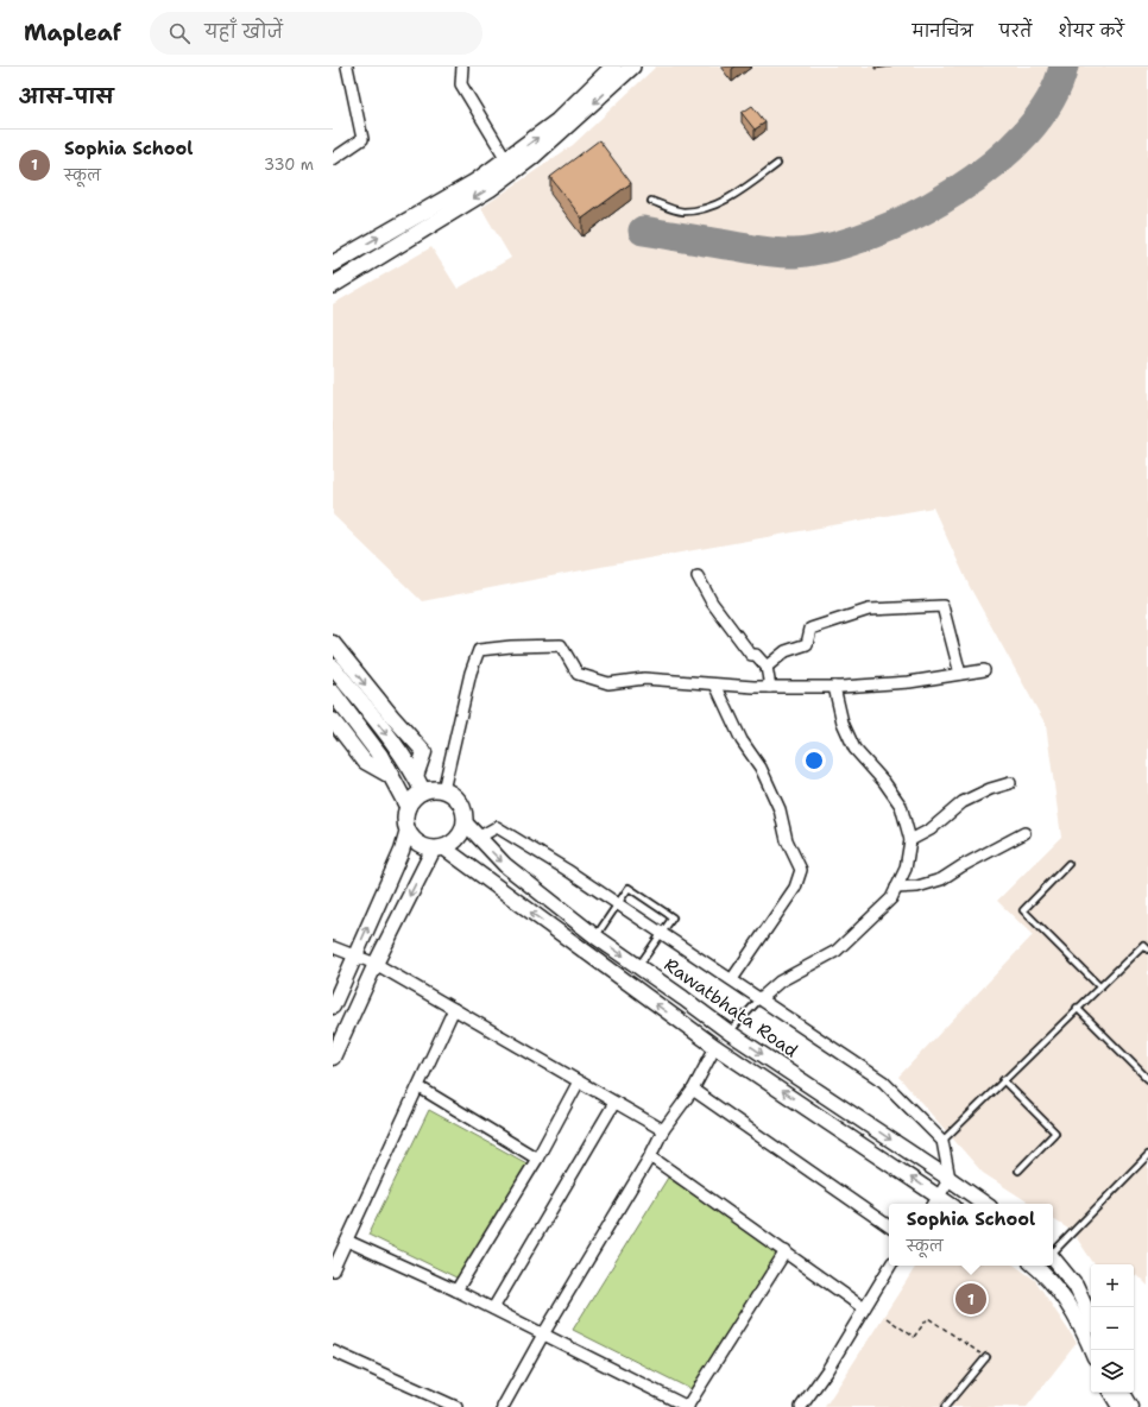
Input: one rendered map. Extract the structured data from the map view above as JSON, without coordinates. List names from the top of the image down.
{
  "streets": {
    "main road": ["Rawatbhata Road"]
  },
  "page": {
    "header": "Mapleaf",
    "search": "यहाँ खोजें",
    "nav": ["मानचित्र", "परतें", "शेयर करें"],
    "heading": "आस-पास",
    "list": [
      {
        "mark": "1",
        "name": "Sophia School",
        "note": "स्कूल",
        "value": "330 m"
      }
    ],
    "popup": ["Sophia School", "स्कूल"],
    "map_buttons": ["+", "−"],
    "pins": "1"
  }
}
